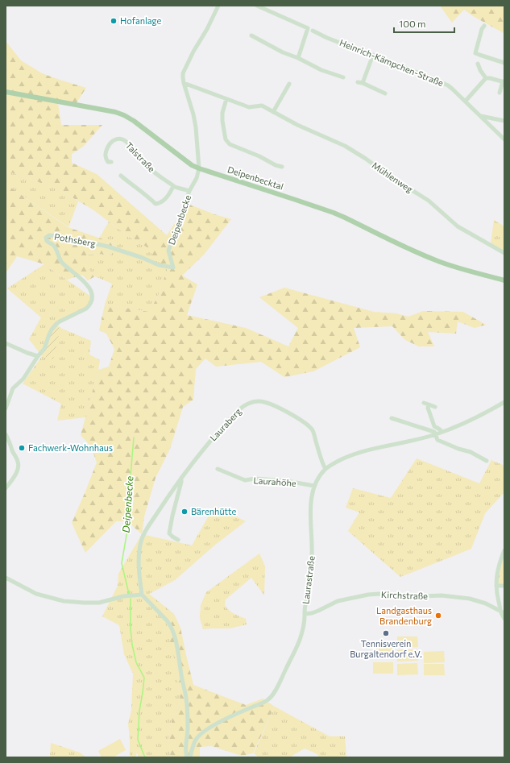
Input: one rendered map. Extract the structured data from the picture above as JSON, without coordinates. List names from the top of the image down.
{
  "streets": {
    "main road": ["Deipenbecktal"],
    "street": [
      "Heinrich-Kämpchen-Straße",
      "Talstraße",
      "Mühlenweg",
      "Deipenbecke",
      "Pothsberg",
      "Lauraberg",
      "Laurahöhe",
      "Laurastraße",
      "Kirchstraße"
    ]
  },
  "crossings": [
    ["Talstraße", "Deipenbecke"],
    ["Deipenbecke", "Pothsberg"],
    ["Lauraberg", "Laurastraße"],
    ["Laurahöhe", "Laurastraße"],
    ["Laurastraße", "Kirchstraße"]
  ],
  "water": ["Deipenbecke"],
  "places": [
    "Hofanlage",
    "Fachwerk-Wohnhaus",
    "Bärenhütte",
    "Landgasthaus Brandenburg",
    "Tennisverein Burgaltendorf e.V."
  ],
  "scale_bar": "100 m"
}
